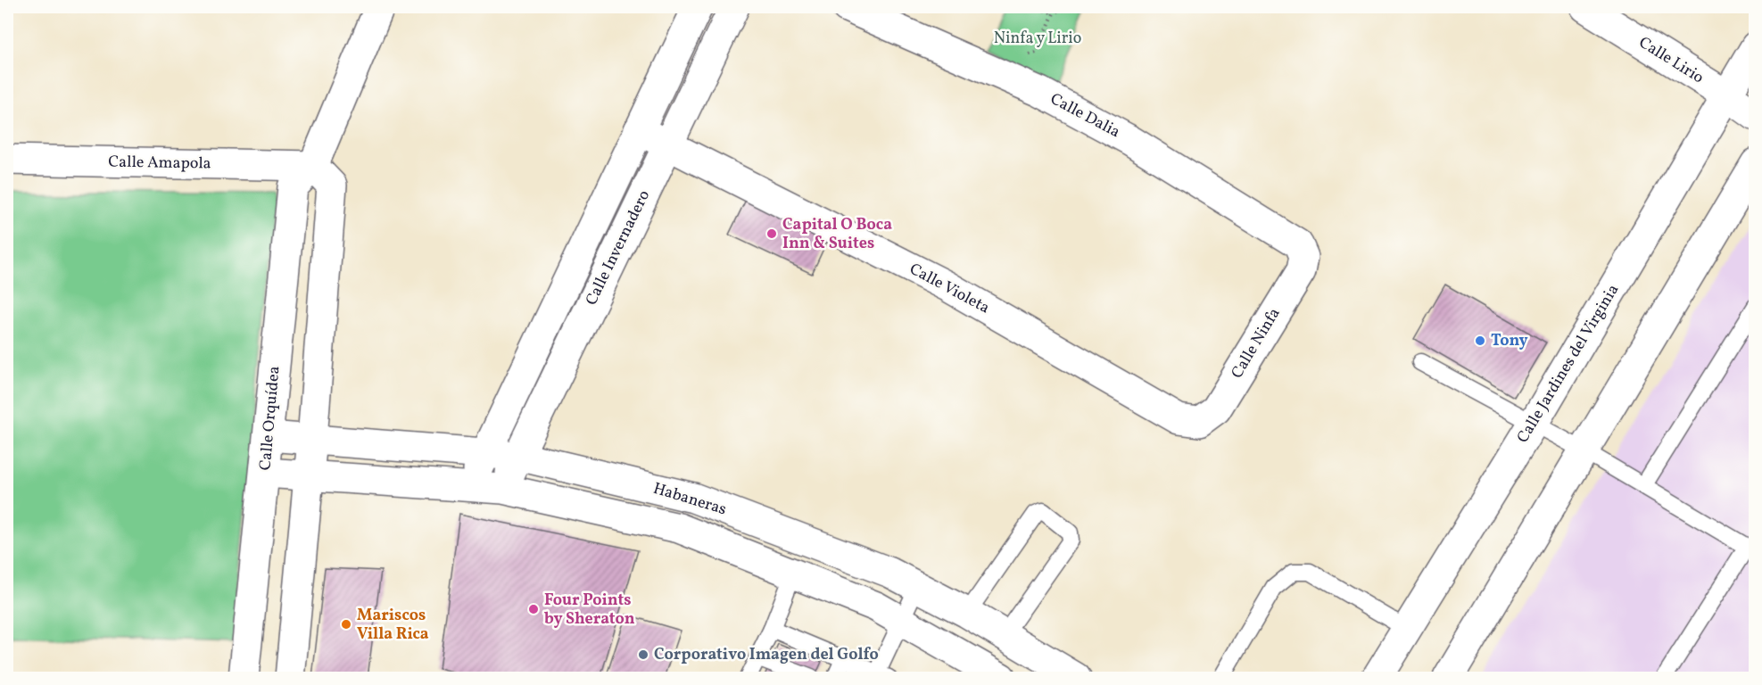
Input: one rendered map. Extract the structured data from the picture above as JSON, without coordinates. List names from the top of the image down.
{
  "streets": {
    "street": [
      "Calle Lirio",
      "Calle Dalia",
      "Calle Amapola",
      "Calle Invernadero",
      "Calle Violeta",
      "Calle Ninfa",
      "Calle Jardines del Virginia",
      "Calle Orquídea",
      "Habaneras"
    ]
  },
  "crossings": [
    ["Calle Lirio", "Calle Jardines del Virginia"],
    ["Calle Dalia", "Calle Ninfa"],
    ["Calle Amapola", "Calle Orquídea"],
    ["Calle Invernadero", "Calle Violeta"],
    ["Calle Invernadero", "Habaneras"],
    ["Calle Violeta", "Calle Ninfa"],
    ["Calle Orquídea", "Habaneras"]
  ],
  "parks": ["Ninfa y Lirio"],
  "places": [
    "Capital O Boca Inn & Suites",
    "Tony",
    "Four Points by Sheraton",
    "Mariscos Villa Rica",
    "Corporativo Imagen del Golfo"
  ]
}
